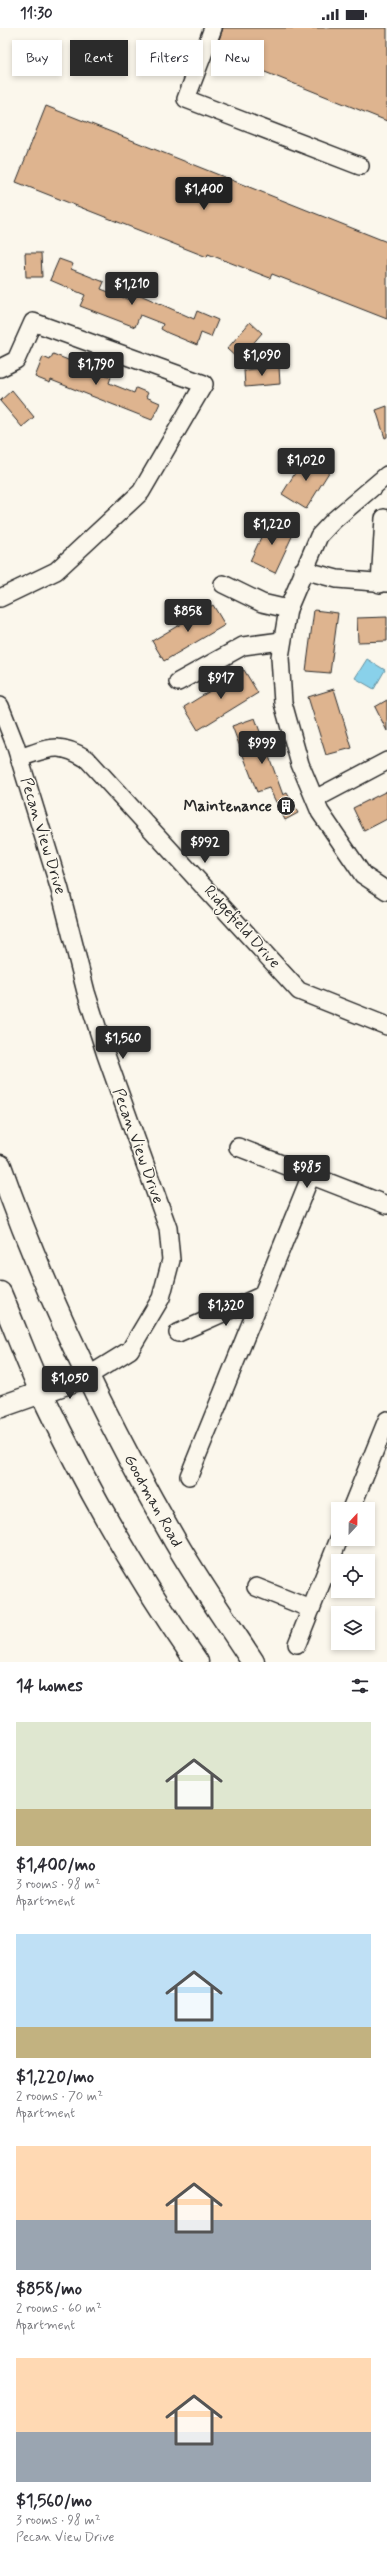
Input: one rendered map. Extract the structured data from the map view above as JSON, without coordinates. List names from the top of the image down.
{
  "streets": {
    "highway": ["Goodman Road"],
    "street": ["Pecan View Drive", "Ridgefield Drive"]
  },
  "crossings": [
    ["Pecan View Drive", "Ridgefield Drive"],
    ["Pecan View Drive", "Goodman Road"]
  ],
  "places": {
    "building": ["Maintenance"]
  },
  "north": "top",
  "page": {
    "status": "11:30",
    "chip": [
      "Buy",
      "Rent",
      "Filters",
      "New"
    ],
    "price": [
      "$1,400",
      "$1,210",
      "$1,090",
      "$1,790",
      "$1,020",
      "$1,220",
      "$858",
      "$917",
      "$999",
      "$992",
      "$1,560",
      "$985",
      "$1,320",
      "$1,050"
    ],
    "heading": "14 homes",
    "list": [
      {
        "name": "$1,400/mo",
        "note": "3 rooms · 98 m² · Apartment"
      },
      {
        "name": "$1,220/mo",
        "note": "2 rooms · 70 m² · Apartment"
      },
      {
        "name": "$858/mo",
        "note": "2 rooms · 60 m² · Apartment"
      },
      {
        "name": "$1,560/mo",
        "note": "3 rooms · 98 m² · Pecan View Drive"
      }
    ]
  }
}
